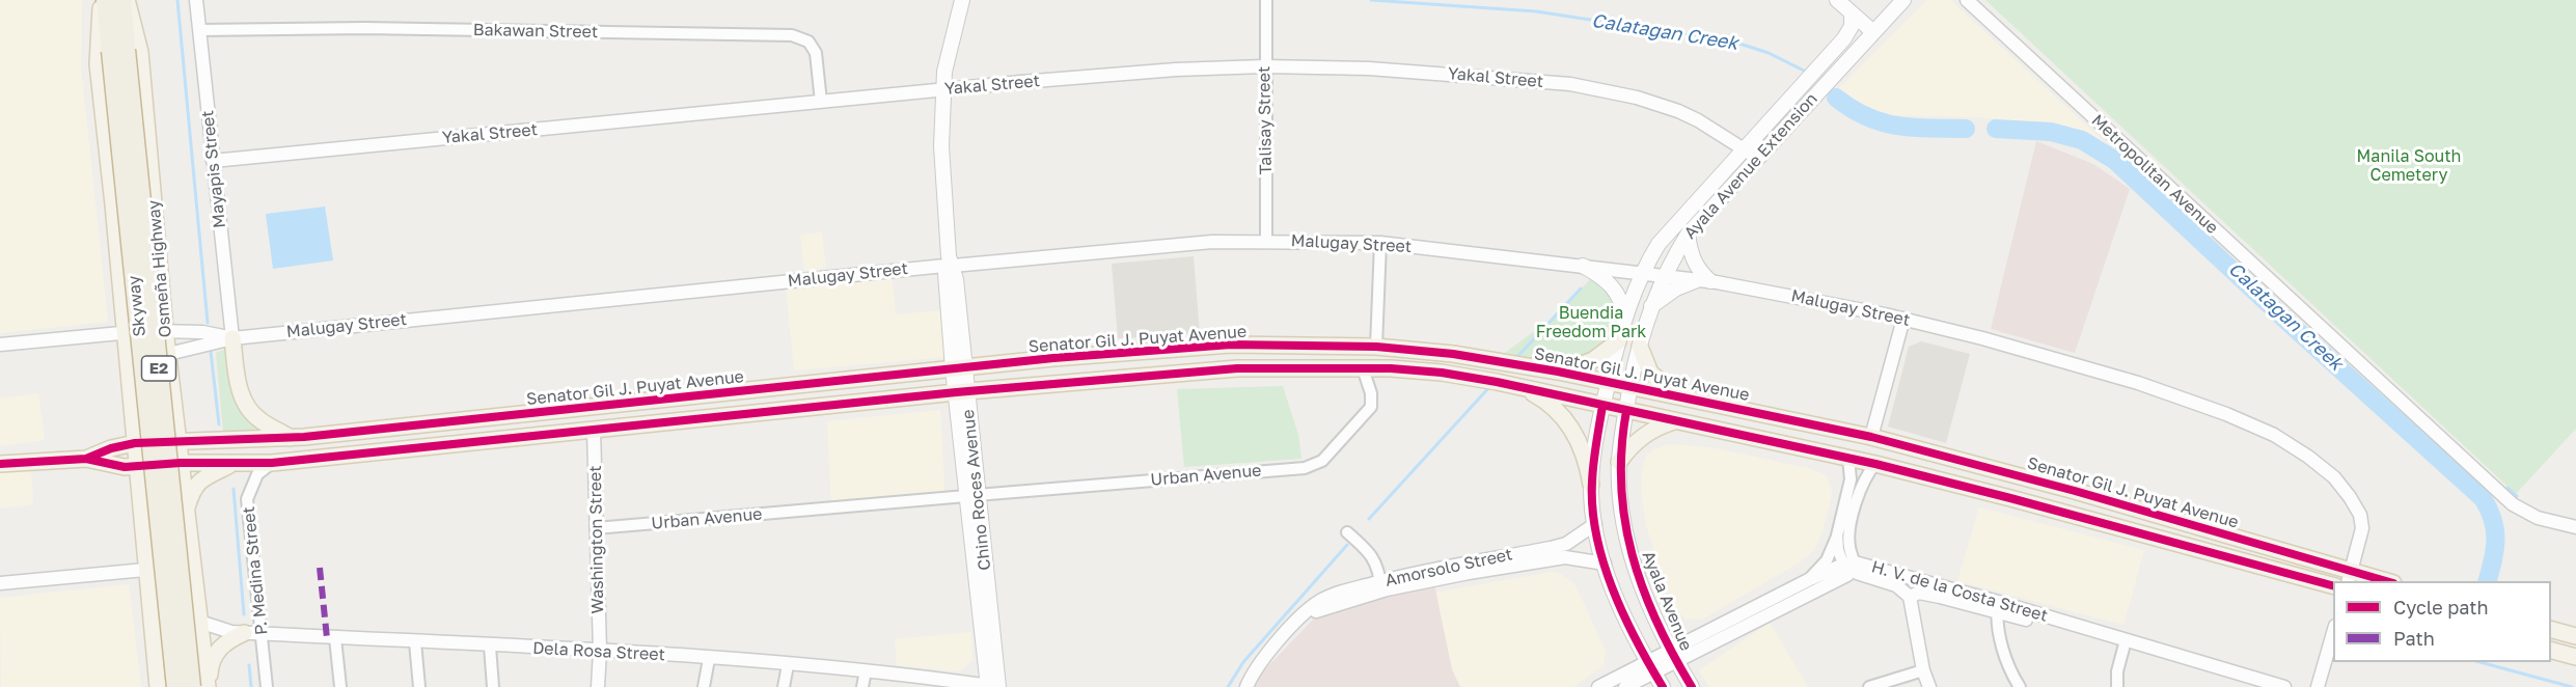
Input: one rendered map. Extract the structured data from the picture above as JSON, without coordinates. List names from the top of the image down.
{
  "streets": {
    "highway": ["Skyway", "E2"],
    "main road": [
      "Ayala Avenue Extension",
      "Osmeña Highway",
      "Senator Gil J. Puyat Avenue",
      "Chino Roces Avenue",
      "Ayala Avenue"
    ],
    "street": [
      "Bakawan Street",
      "Yakal Street",
      "Talisay Street",
      "Mayapis Street",
      "Metropolitan Avenue",
      "Malugay Street",
      "Urban Avenue",
      "Washington Street",
      "Amorsolo Street",
      "P. Medina Street",
      "H. V. de la Costa Street",
      "Dela Rosa Street"
    ]
  },
  "crossings": [
    ["Bakawan Street", "Yakal Street"],
    ["Bakawan Street", "Mayapis Street"],
    ["Yakal Street", "Talisay Street"],
    ["Yakal Street", "Ayala Avenue Extension"],
    ["Yakal Street", "Mayapis Street"],
    ["Yakal Street", "Chino Roces Avenue"],
    ["Talisay Street", "Malugay Street"],
    ["Ayala Avenue Extension", "Malugay Street"],
    ["Ayala Avenue Extension", "Senator Gil J. Puyat Avenue"],
    ["Ayala Avenue Extension", "Ayala Avenue"],
    ["Mayapis Street", "Malugay Street"],
    ["Malugay Street", "Osmeña Highway"],
    ["Malugay Street", "Senator Gil J. Puyat Avenue"],
    ["Malugay Street", "Chino Roces Avenue"],
    ["Osmeña Highway", "Senator Gil J. Puyat Avenue"],
    ["Osmeña Highway", "Dela Rosa Street"],
    ["Senator Gil J. Puyat Avenue", "Urban Avenue"],
    ["Senator Gil J. Puyat Avenue", "Chino Roces Avenue"],
    ["Senator Gil J. Puyat Avenue", "Washington Street"],
    ["Senator Gil J. Puyat Avenue", "P. Medina Street"],
    ["Senator Gil J. Puyat Avenue", "Ayala Avenue"],
    ["Urban Avenue", "Chino Roces Avenue"],
    ["Urban Avenue", "Washington Street"],
    ["Chino Roces Avenue", "Dela Rosa Street"],
    ["Washington Street", "Dela Rosa Street"],
    ["P. Medina Street", "Dela Rosa Street"],
    ["H. V. de la Costa Street", "Ayala Avenue"]
  ],
  "water": ["Calatagan Creek"],
  "parks": ["Manila South Cemetery", "Buendia Freedom Park"],
  "legend": ["Cycle path", "Path"]
}
